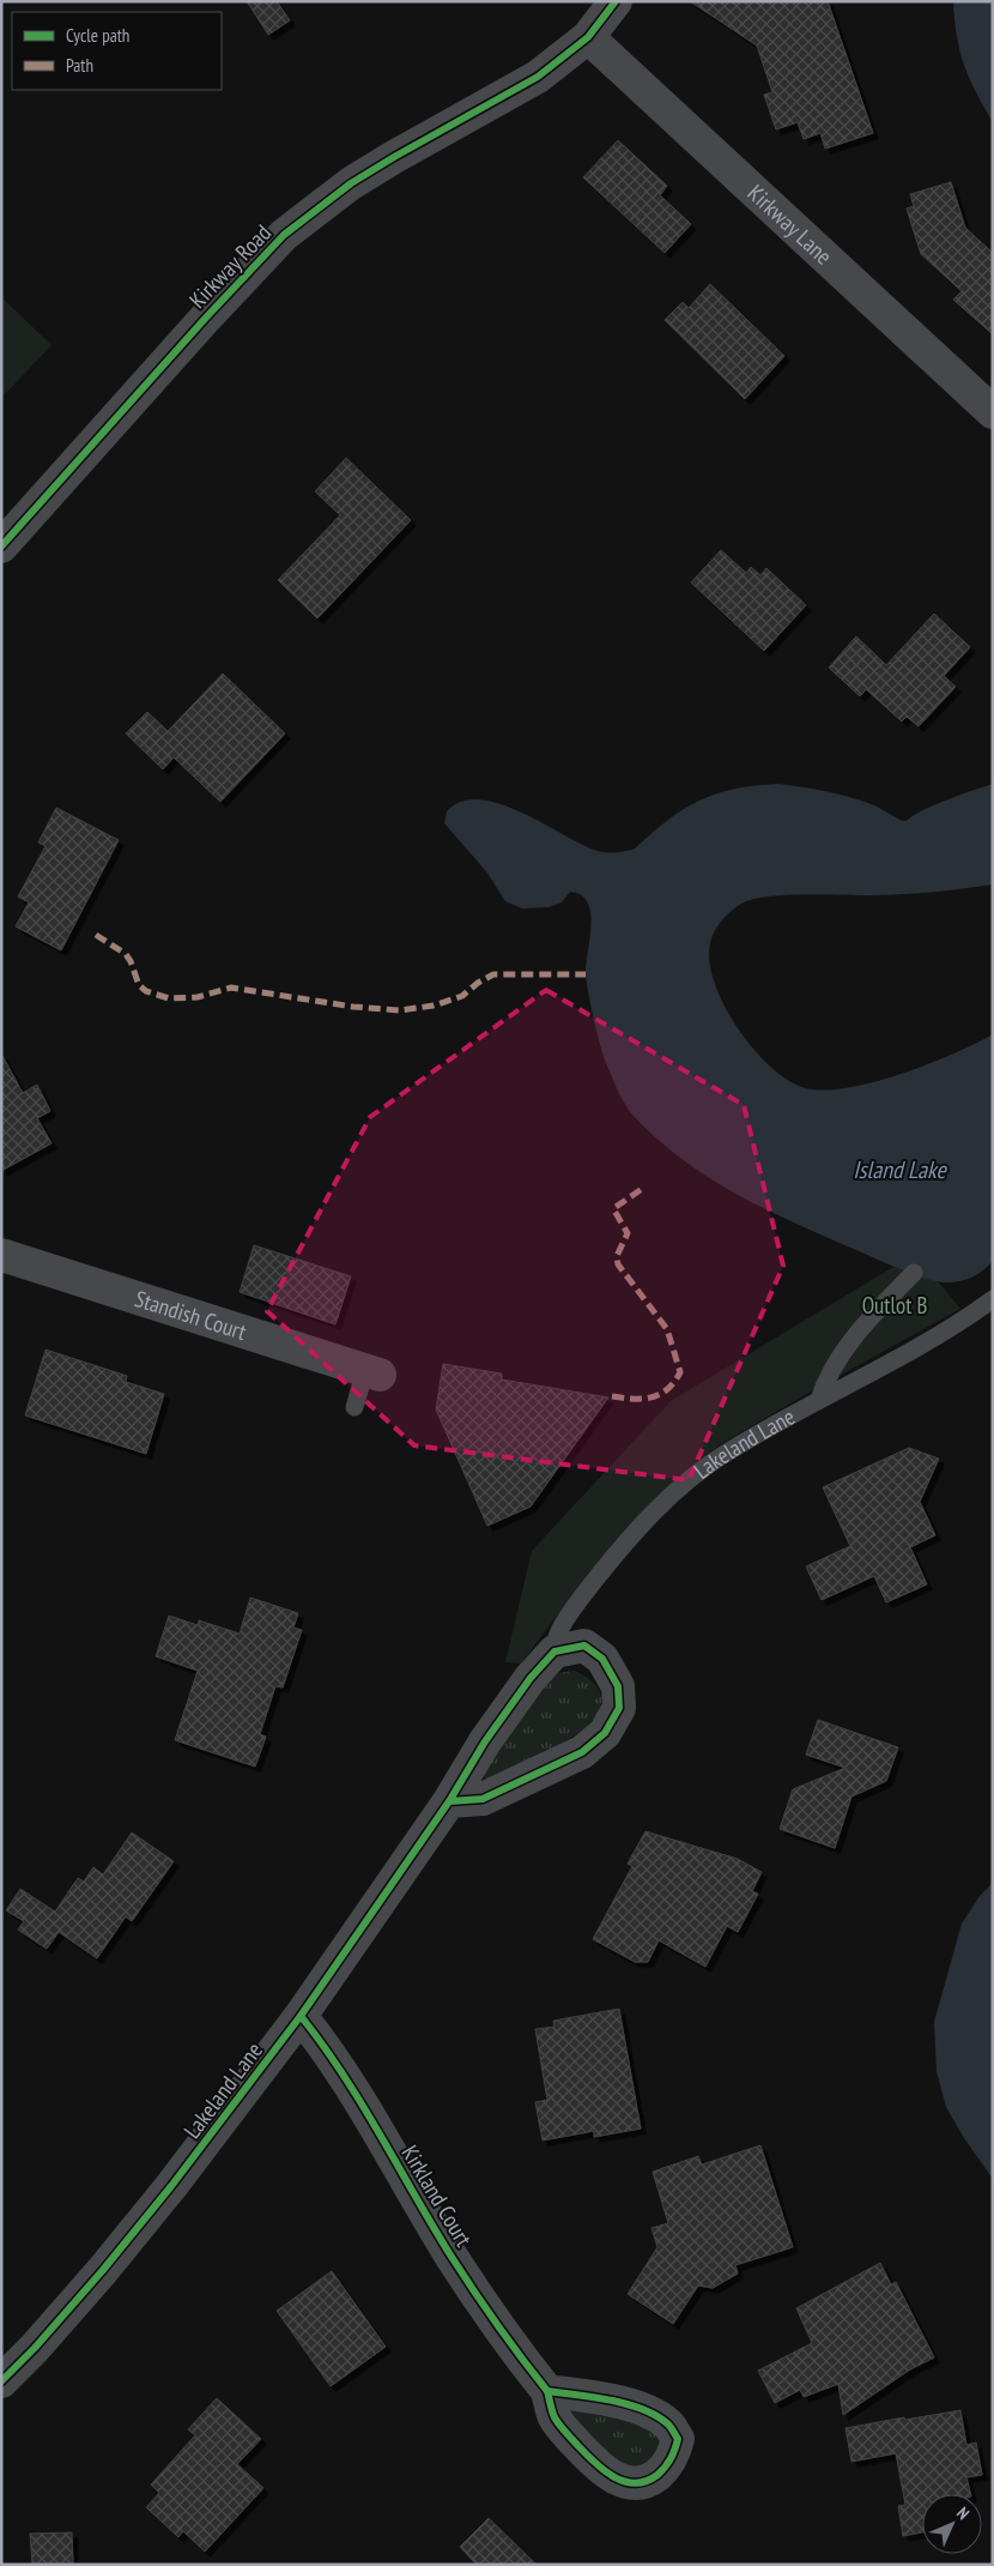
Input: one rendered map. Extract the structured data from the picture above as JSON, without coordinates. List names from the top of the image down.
{
  "streets": {
    "street": [
      "Kirkway Lane",
      "Kirkway Road",
      "Standish Court",
      "Lakeland Lane",
      "Kirkland Court"
    ]
  },
  "crossings": [
    ["Kirkway Lane", "Kirkway Road"],
    ["Lakeland Lane", "Kirkland Court"]
  ],
  "water": ["Island Lake"],
  "parks": ["Outlot B"],
  "legend": ["Cycle path", "Path"],
  "north": "top right"
}
